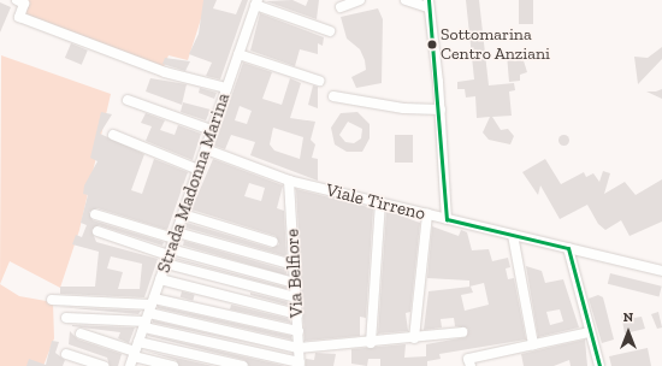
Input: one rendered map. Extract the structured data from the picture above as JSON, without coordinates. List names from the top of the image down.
{
  "streets": {
    "street": ["Strada Madonna Marina", "Viale Tirreno", "Via Belfiore"]
  },
  "crossings": [
    ["Strada Madonna Marina", "Viale Tirreno"],
    ["Viale Tirreno", "Via Belfiore"]
  ],
  "places": ["Sottomarina Centro Anziani"],
  "north": "top"
}
